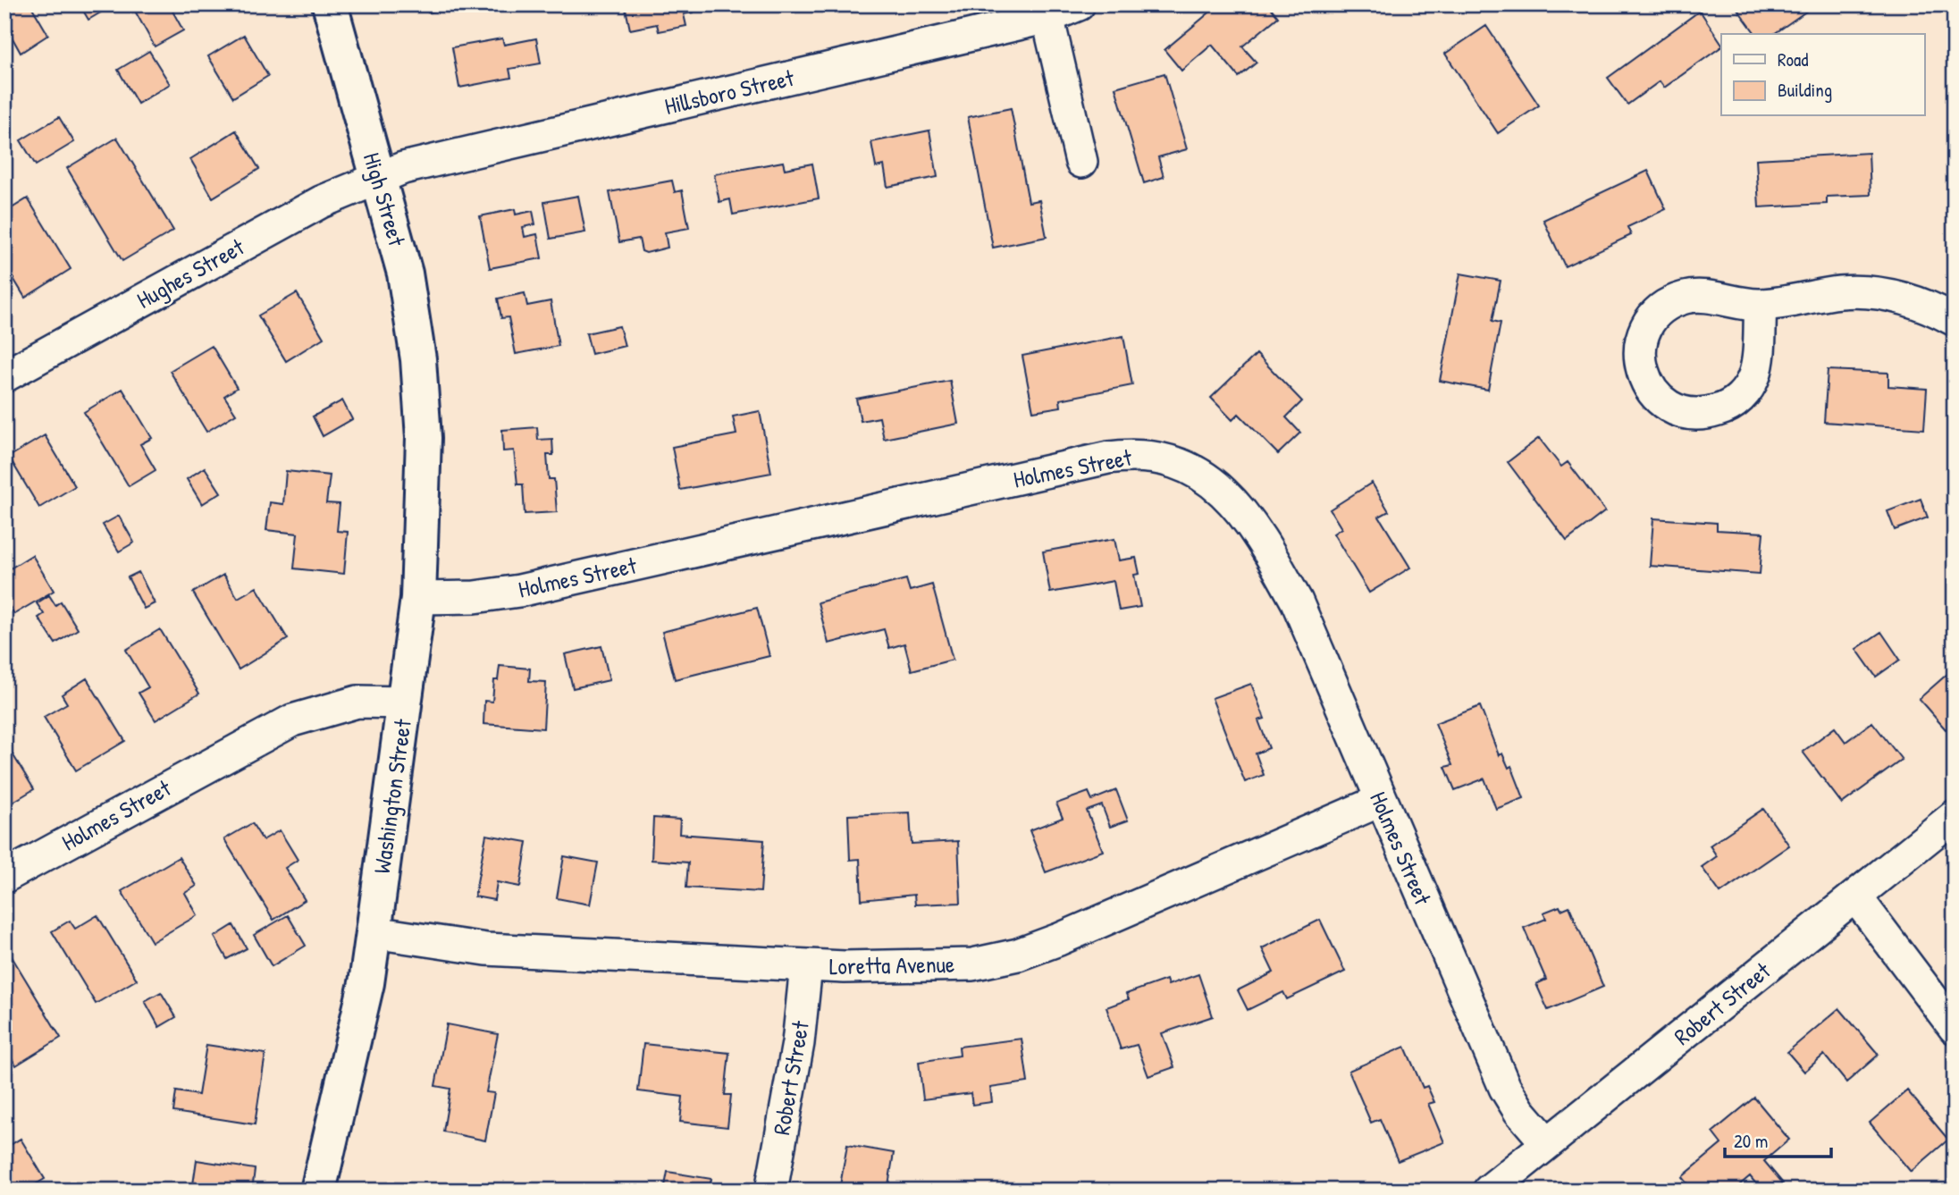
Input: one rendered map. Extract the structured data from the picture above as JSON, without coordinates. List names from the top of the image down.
{
  "streets": {
    "street": [
      "Hillsboro Street",
      "High Street",
      "Hughes Street",
      "Holmes Street",
      "Washington Street",
      "Loretta Avenue",
      "Robert Street"
    ]
  },
  "crossings": [
    ["Hillsboro Street", "High Street"],
    ["Hillsboro Street", "Hughes Street"],
    ["High Street", "Hughes Street"],
    ["High Street", "Washington Street"],
    ["Holmes Street", "Washington Street"],
    ["Holmes Street", "Loretta Avenue"],
    ["Holmes Street", "Robert Street"],
    ["Washington Street", "Loretta Avenue"],
    ["Loretta Avenue", "Robert Street"]
  ],
  "legend": ["Road", "Building"],
  "scale_bar": "20 m"
}
